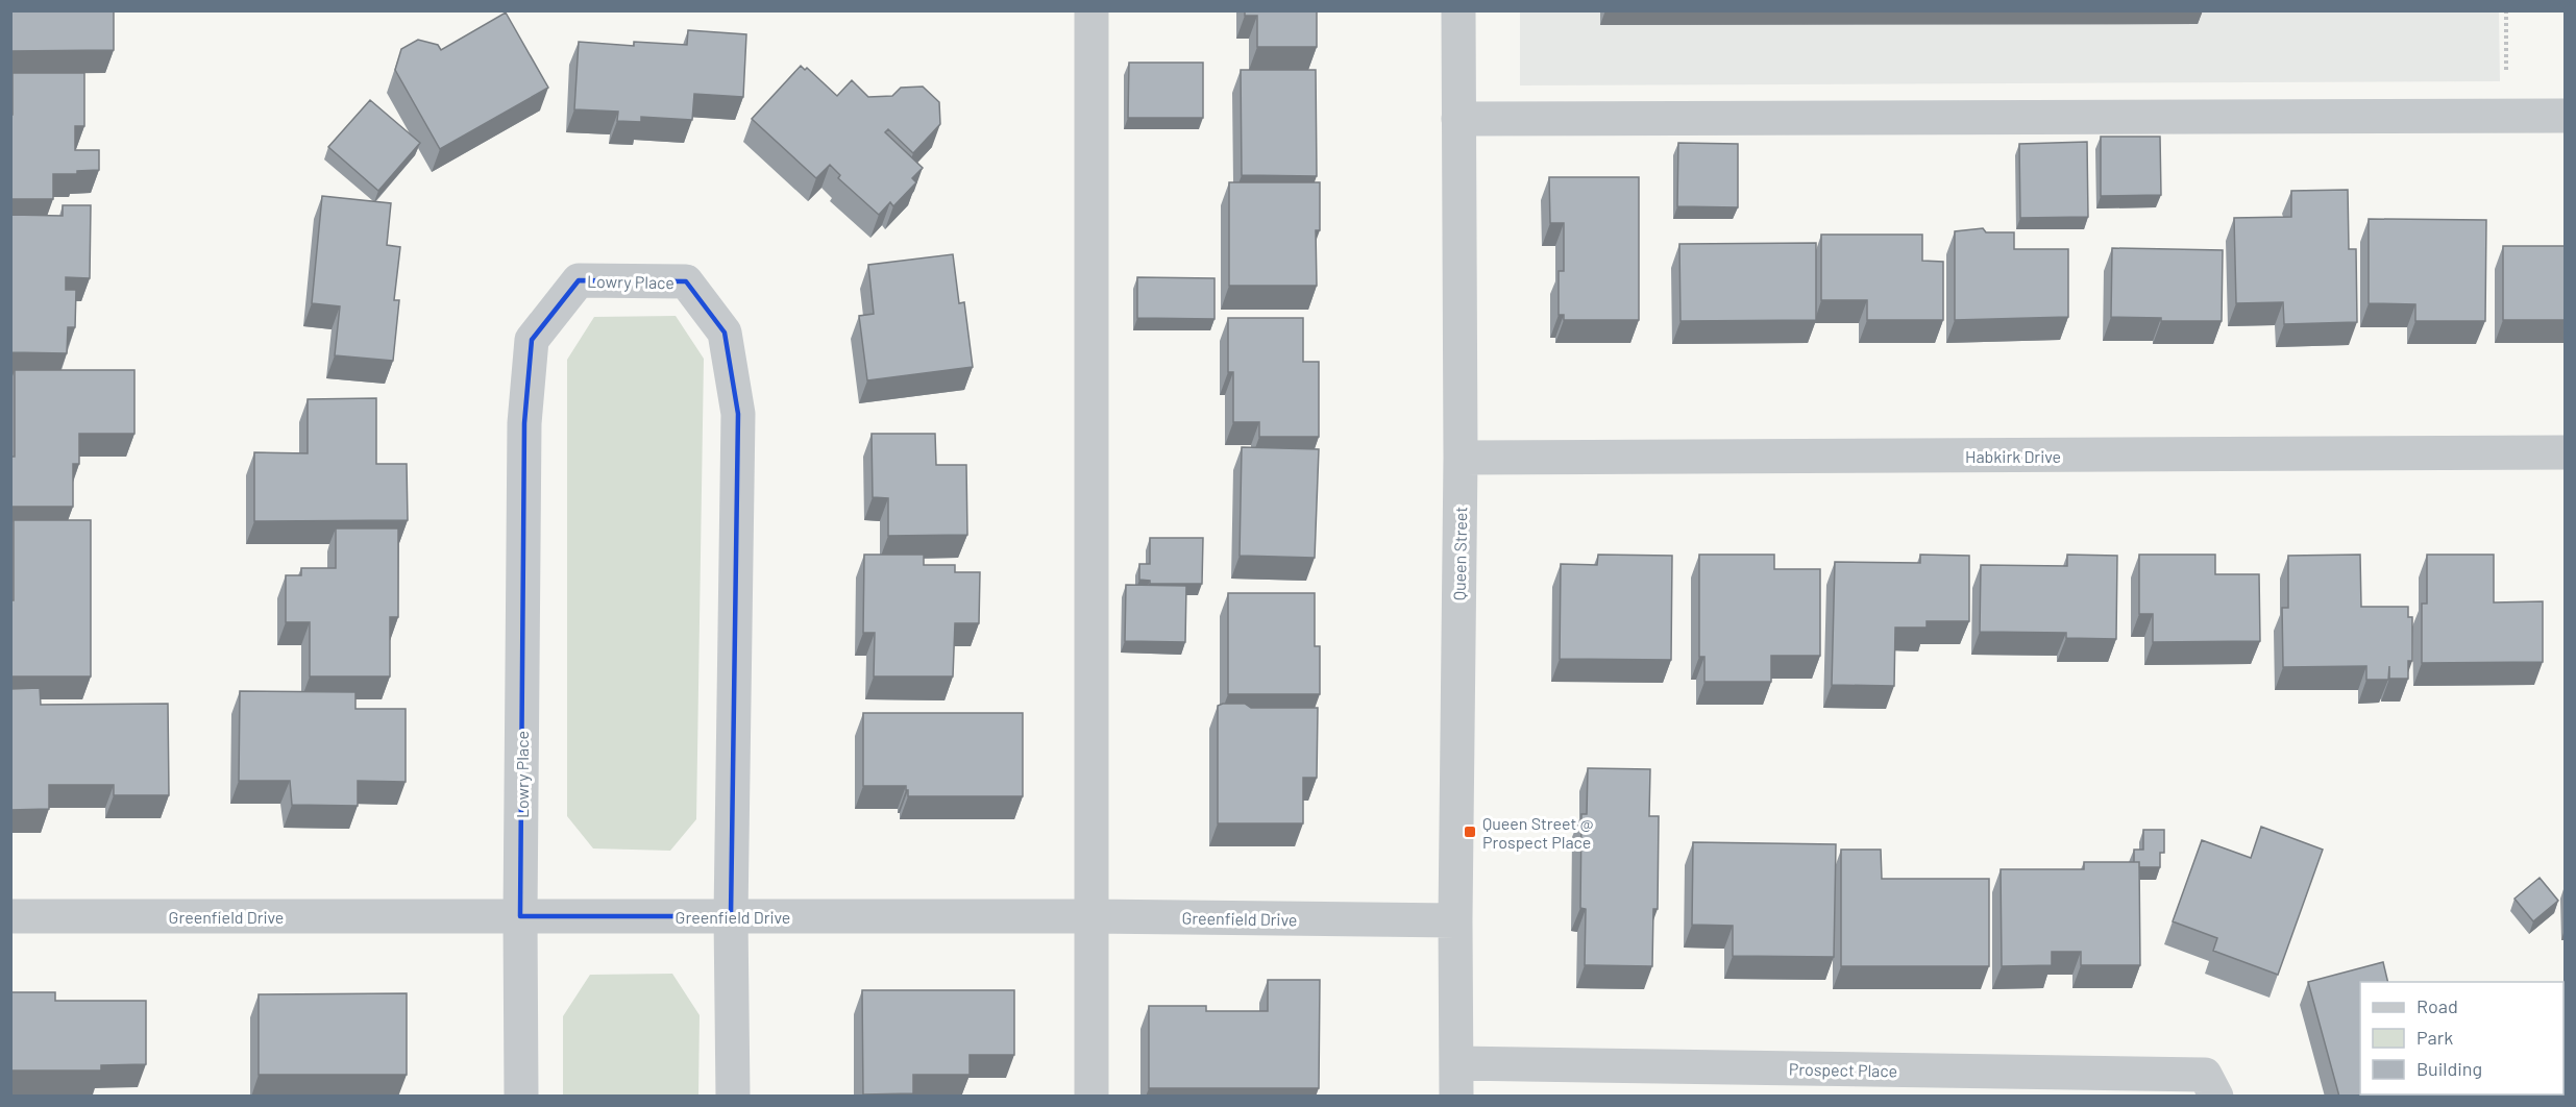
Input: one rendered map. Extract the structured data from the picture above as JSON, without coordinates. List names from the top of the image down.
{
  "streets": {
    "street": [
      "Lowry Place",
      "Habkirk Drive",
      "Queen Street",
      "Greenfield Drive",
      "Prospect Place"
    ]
  },
  "crossings": [
    ["Lowry Place", "Greenfield Drive"],
    ["Habkirk Drive", "Queen Street"],
    ["Queen Street", "Greenfield Drive"],
    ["Queen Street", "Prospect Place"]
  ],
  "places": {
    "transit": ["Queen Street @ Prospect Place"]
  },
  "legend": ["Road", "Park", "Building"]
}
